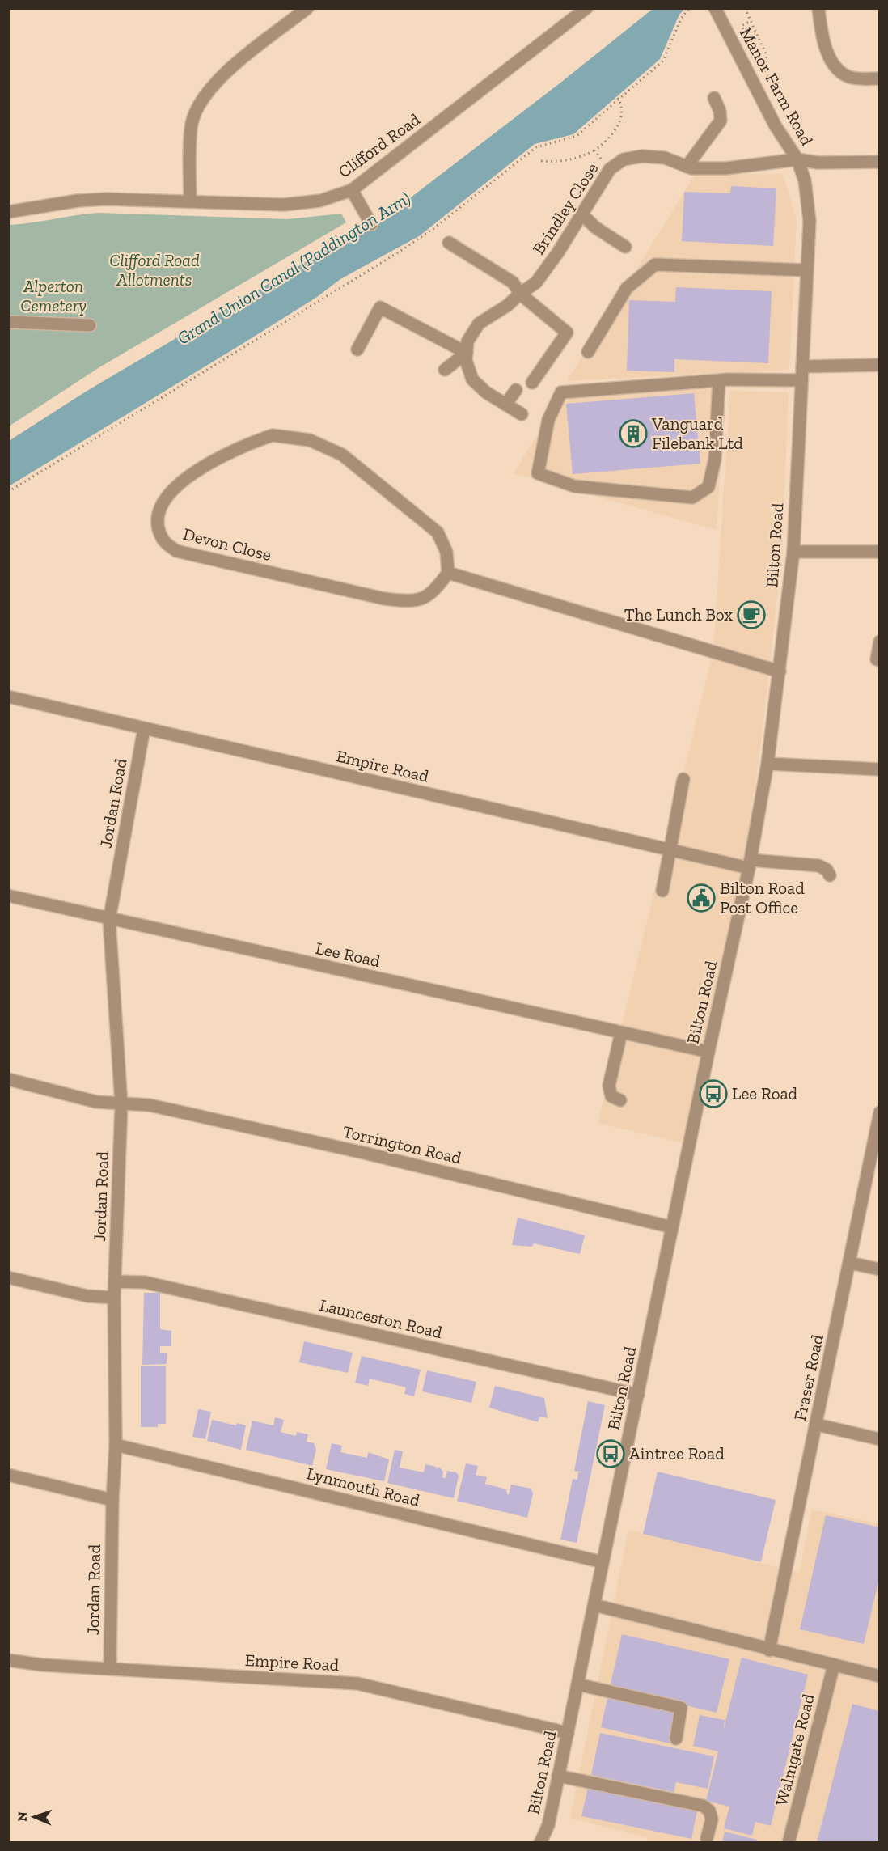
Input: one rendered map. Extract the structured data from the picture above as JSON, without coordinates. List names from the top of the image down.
{
  "streets": {
    "street": [
      "Manor Farm Road",
      "Clifford Road",
      "Brindley Close",
      "Devon Close",
      "Bilton Road",
      "Empire Road",
      "Jordan Road",
      "Lee Road",
      "Torrington Road",
      "Launceston Road",
      "Fraser Road",
      "Lynmouth Road",
      "Walmgate Road"
    ]
  },
  "crossings": [
    ["Manor Farm Road", "Brindley Close"],
    ["Manor Farm Road", "Bilton Road"],
    ["Brindley Close", "Bilton Road"],
    ["Bilton Road", "Empire Road"],
    ["Bilton Road", "Lee Road"],
    ["Bilton Road", "Torrington Road"],
    ["Bilton Road", "Launceston Road"],
    ["Bilton Road", "Lynmouth Road"],
    ["Empire Road", "Jordan Road"],
    ["Jordan Road", "Lee Road"],
    ["Jordan Road", "Torrington Road"],
    ["Jordan Road", "Launceston Road"],
    ["Jordan Road", "Lynmouth Road"]
  ],
  "water": ["Grand Union Canal (Paddington Arm)"],
  "parks": ["Clifford Road Allotments", "Alperton Cemetery"],
  "places": {
    "building": ["Vanguard Filebank Ltd"],
    "cafe": ["The Lunch Box"],
    "public building": ["Bilton Road Post Office"],
    "bus stop": ["Lee Road", "Aintree Road"]
  },
  "north": "left"
}
